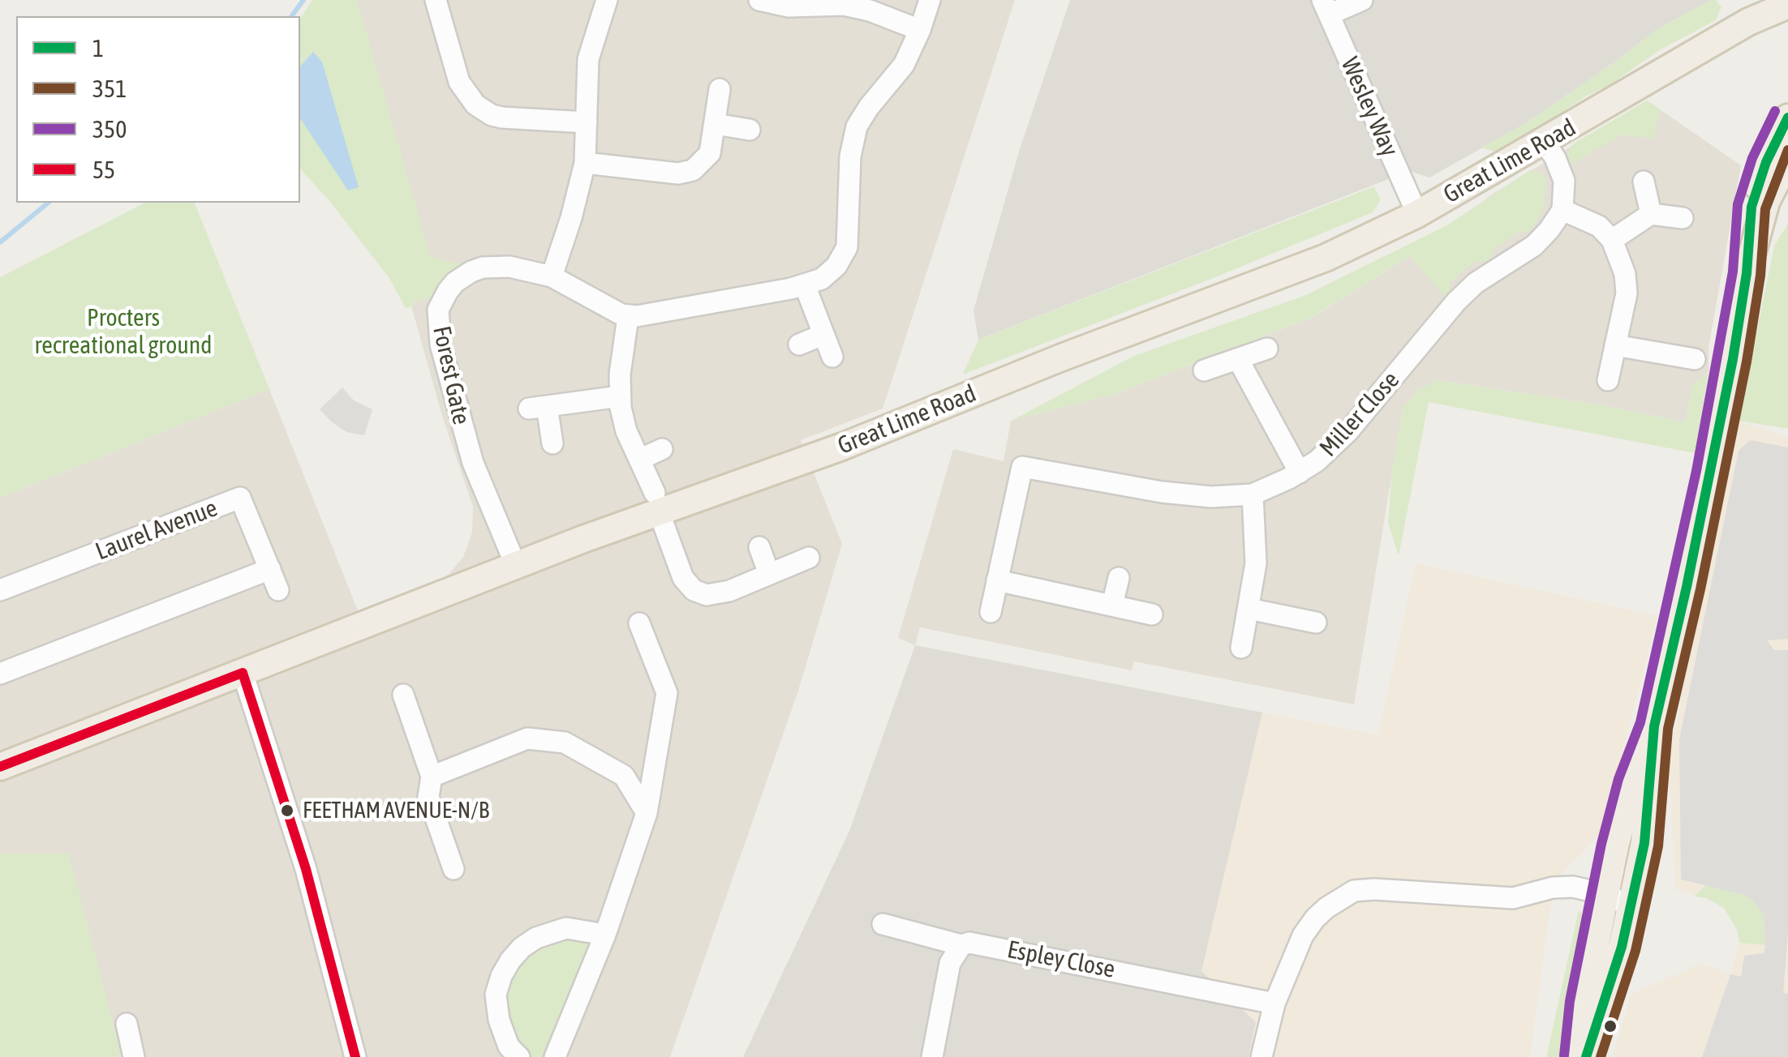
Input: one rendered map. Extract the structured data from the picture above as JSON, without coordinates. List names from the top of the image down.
{
  "streets": {
    "main road": ["Great Lime Road"],
    "street": [
      "Wesley Way",
      "Forest Gate",
      "Miller Close",
      "Laurel Avenue",
      "Espley Close"
    ]
  },
  "crossings": [
    ["Wesley Way", "Great Lime Road"],
    ["Great Lime Road", "Forest Gate"]
  ],
  "parks": ["Procters recreational ground"],
  "places": ["FEETHAM AVENUE-N/B"],
  "lines": [
    "transit line 350",
    "transit line 1",
    "transit line 351",
    "transit line 55"
  ],
  "legend": [
    "1",
    "351",
    "350",
    "55"
  ]
}
